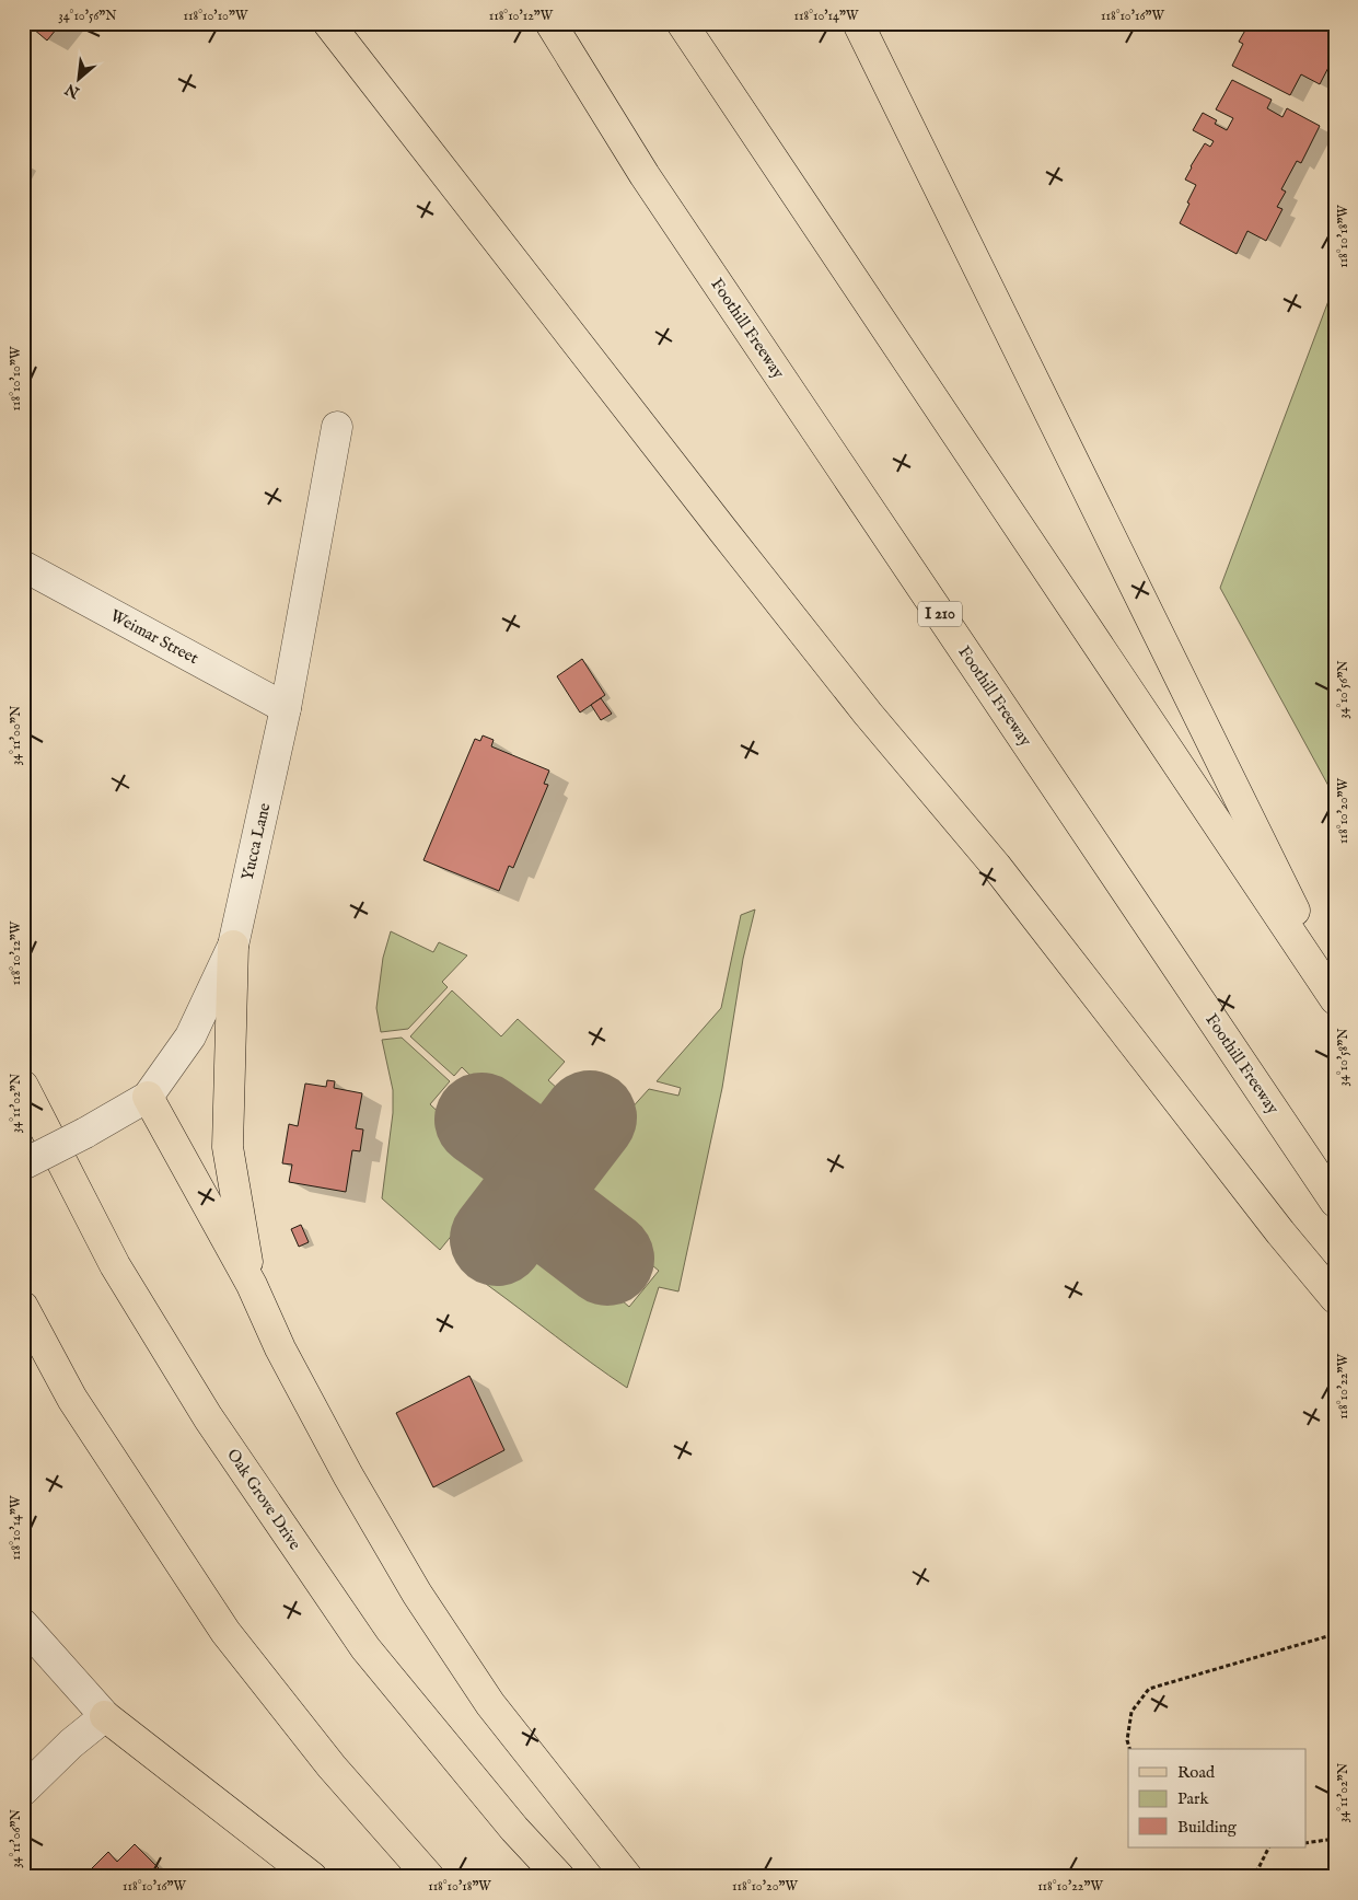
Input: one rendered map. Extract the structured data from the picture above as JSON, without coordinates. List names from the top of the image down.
{
  "streets": {
    "main road": ["Foothill Freeway", "I 210", "Oak Grove Drive"],
    "street": ["Weimar Street", "Yucca Lane"]
  },
  "crossings": [
    ["Weimar Street", "Yucca Lane"]
  ],
  "legend": ["Road", "Park", "Building"],
  "north": "bottom left",
  "coordinates": [
    "34°10'56\"N",
    "118°10'10\"W",
    "118°10'12\"W",
    "118°10'14\"W",
    "118°10'16\"W",
    "118°10'18\"W",
    "34°11'00\"N",
    "118°10'20\"W",
    "34°10'58\"N",
    "34°11'02\"N",
    "118°10'22\"W",
    "34°11'06\"N"
  ]
}
